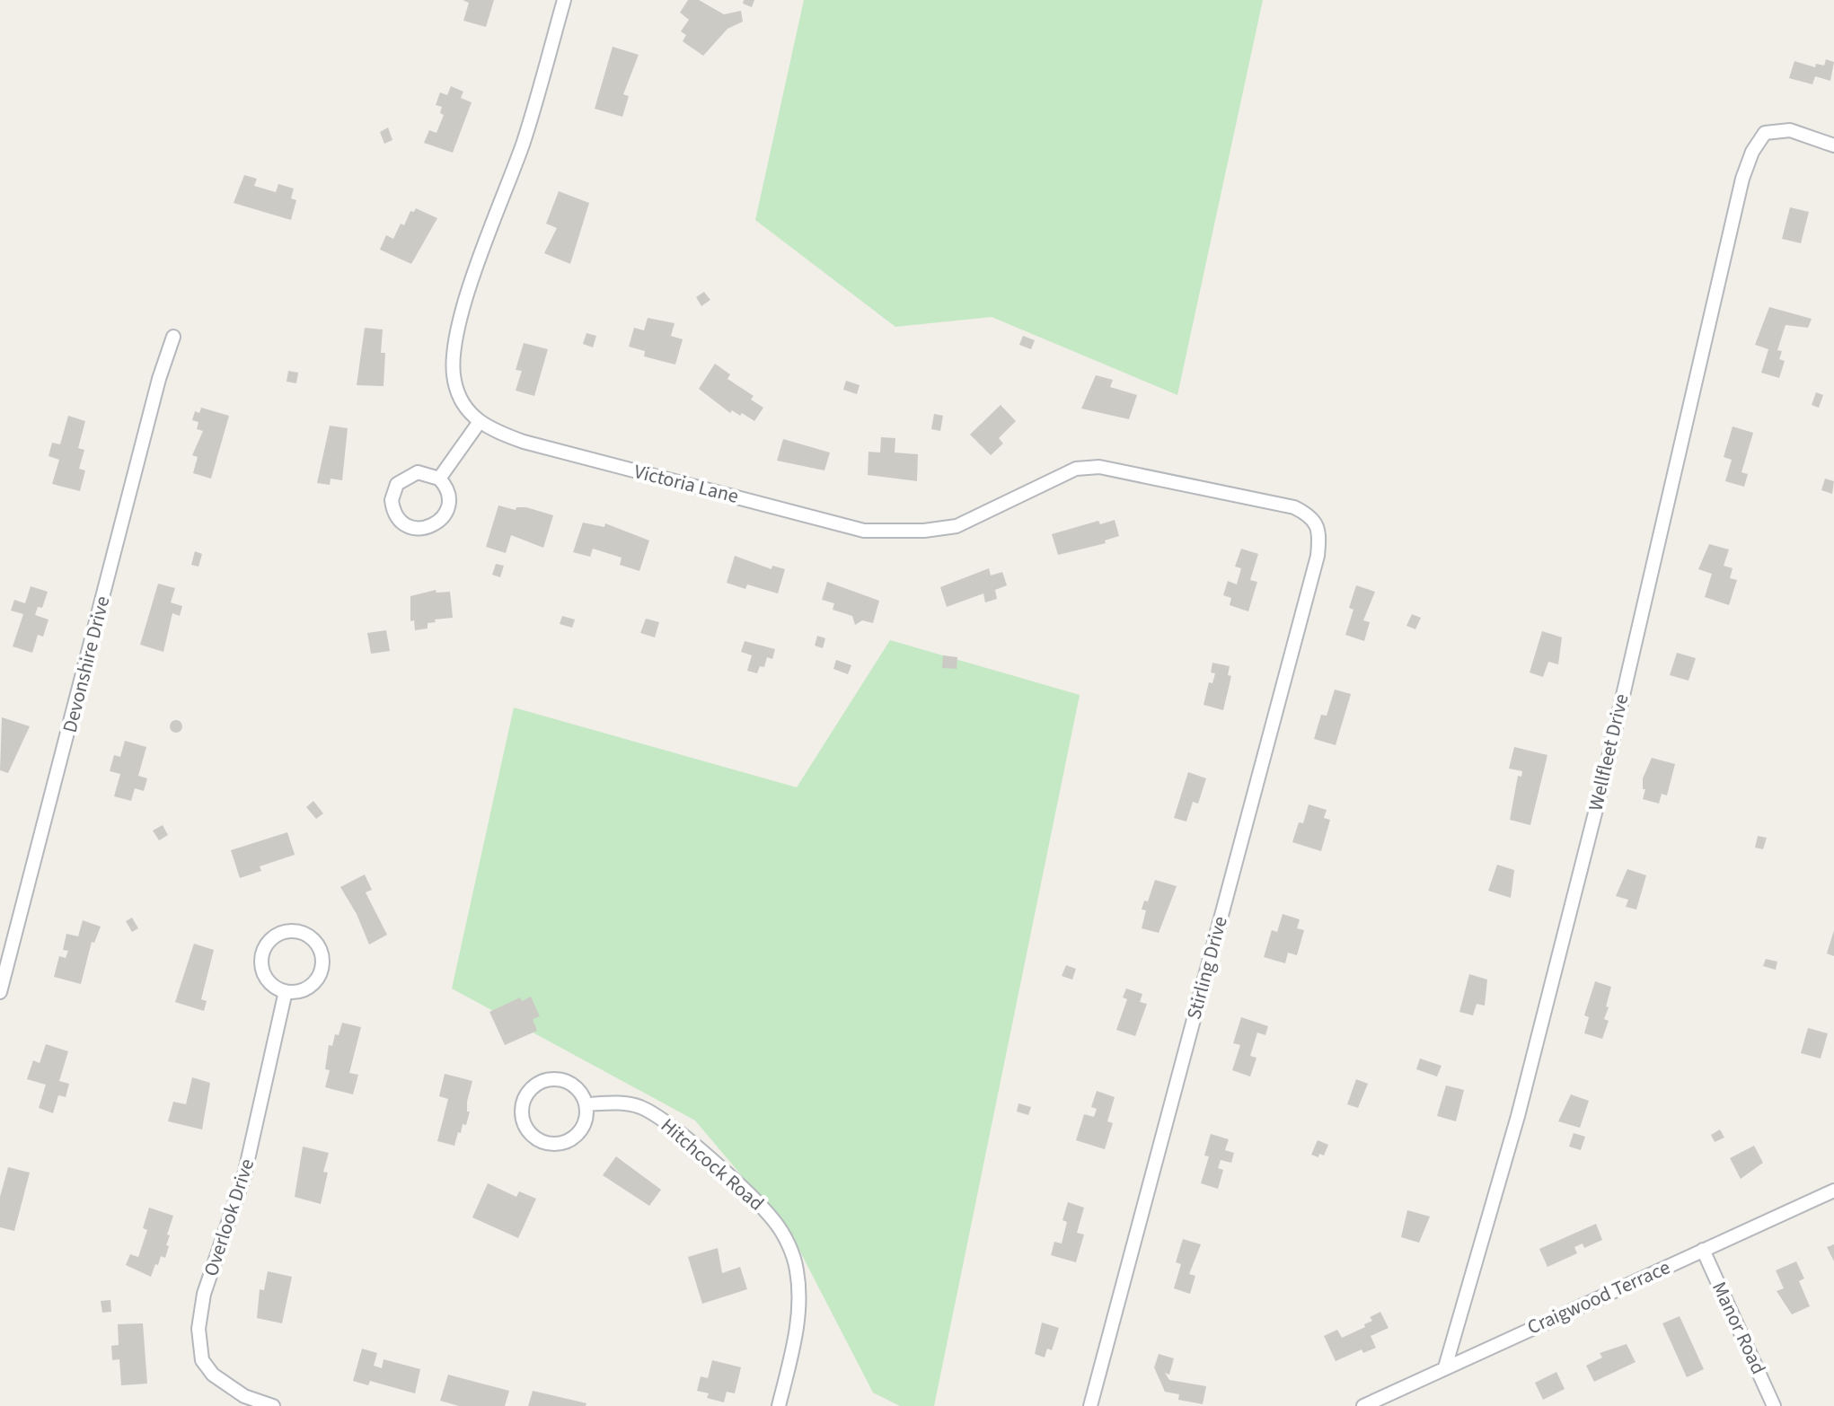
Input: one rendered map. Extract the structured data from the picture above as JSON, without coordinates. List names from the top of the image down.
{
  "streets": {
    "street": [
      "Victoria Lane",
      "Devonshire Drive",
      "Wellfleet Drive",
      "Stirling Drive",
      "Hitchcock Road",
      "Overlook Drive",
      "Craigwood Terrace",
      "Manor Road"
    ]
  },
  "crossings": [
    ["Victoria Lane", "Stirling Drive"],
    ["Wellfleet Drive", "Craigwood Terrace"],
    ["Craigwood Terrace", "Manor Road"]
  ]
}
